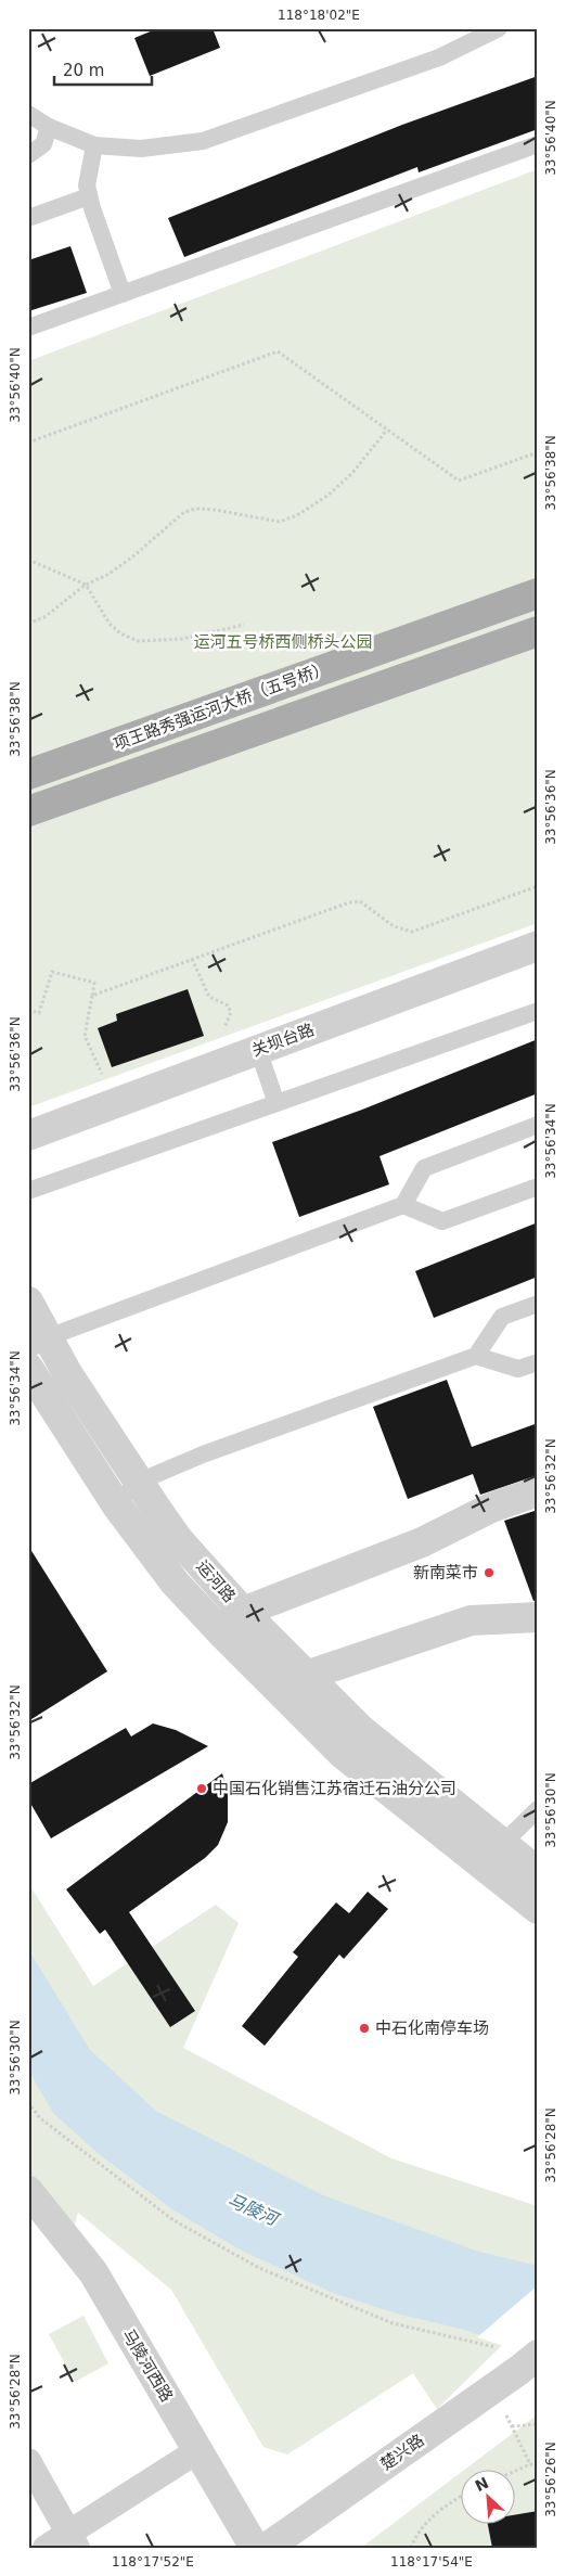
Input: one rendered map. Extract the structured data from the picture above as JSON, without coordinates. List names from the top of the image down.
{
  "streets": {
    "main road": ["项王路秀强运河大桥（五号桥）"],
    "street": [
      "关坝台路",
      "运河路",
      "马陵河西路",
      "楚兴路"
    ]
  },
  "water": ["马陵河"],
  "parks": ["运河五号桥西侧桥头公园"],
  "places": ["新南菜市", "中国石化销售江苏宿迁石油分公司", "中石化南停车场"],
  "scale_bar": "20 m",
  "north": "top left",
  "coordinates": [
    "118°18'02\"E",
    "33°56'40\"N",
    "33°56'38\"N",
    "33°56'36\"N",
    "33°56'34\"N",
    "33°56'32\"N",
    "33°56'30\"N",
    "33°56'28\"N",
    "33°56'26\"N",
    "118°17'52\"E",
    "118°17'54\"E"
  ]
}
